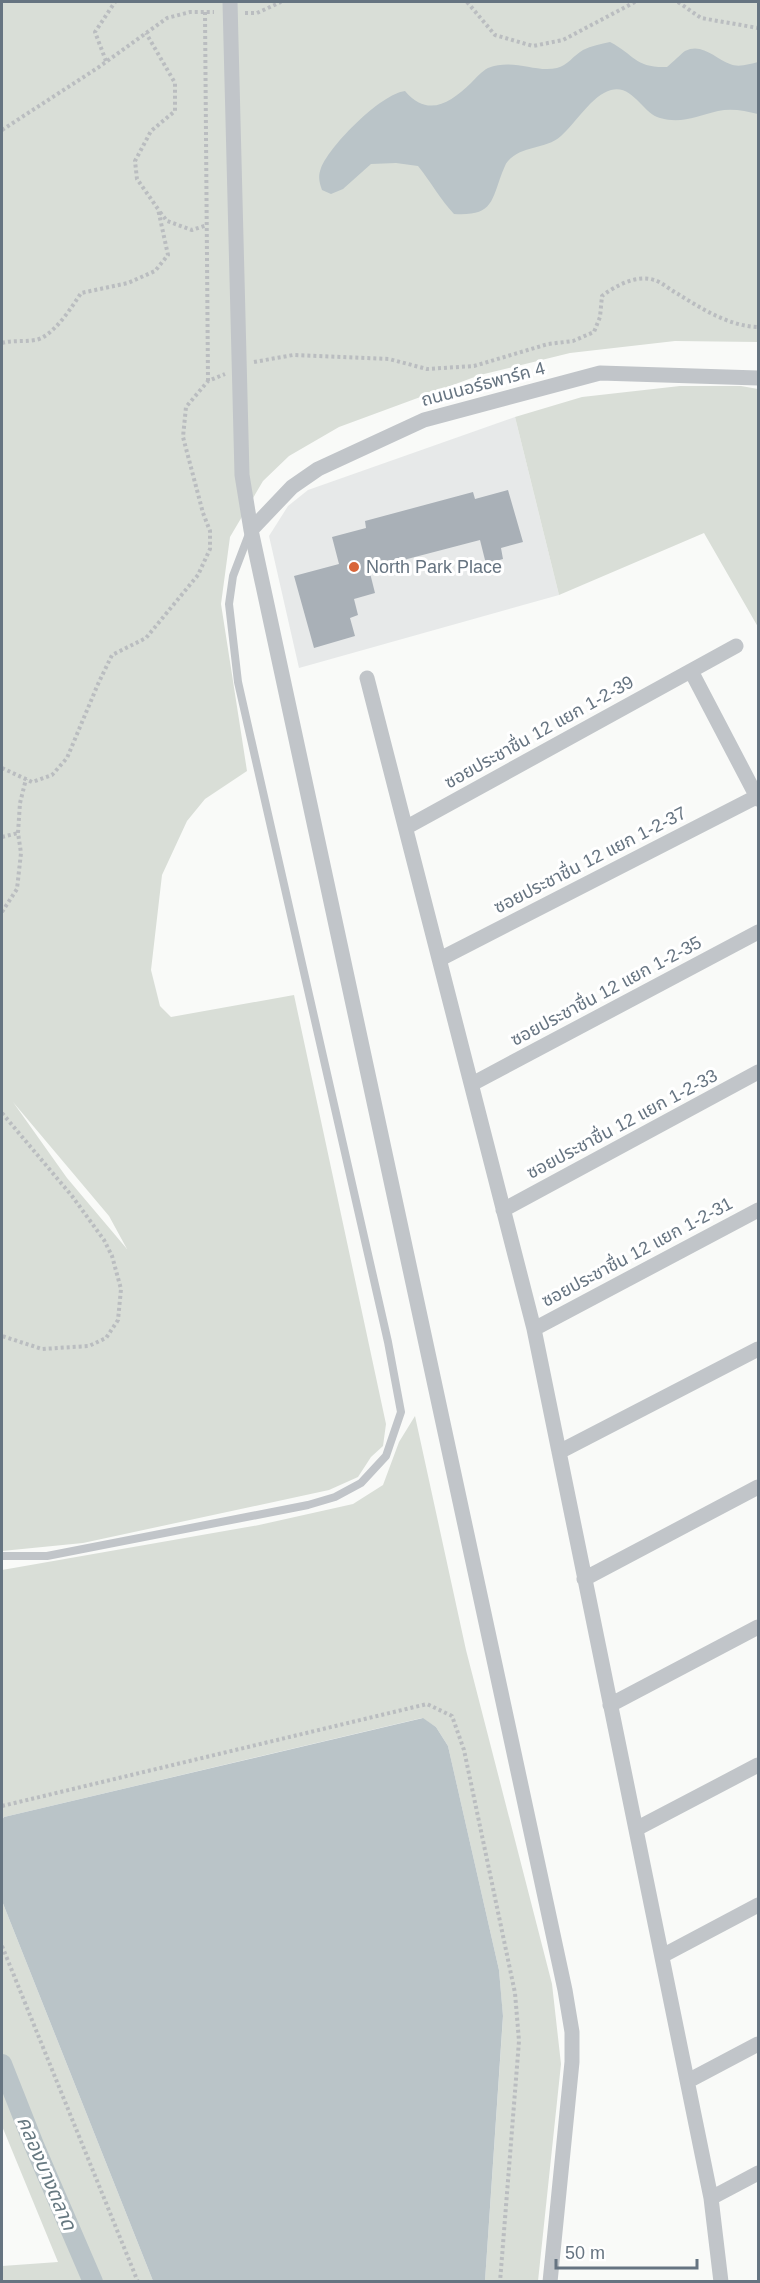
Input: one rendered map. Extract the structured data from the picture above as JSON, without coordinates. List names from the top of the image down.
{
  "streets": {
    "street": [
      "ถนนนอร์ธพาร์ค 4",
      "ซอยประชาชื่น 12 แยก 1-2-39",
      "ซอยประชาชื่น 12 แยก 1-2-37",
      "ซอยประชาชื่น 12 แยก 1-2-35",
      "ซอยประชาชื่น 12 แยก 1-2-33",
      "ซอยประชาชื่น 12 แยก 1-2-31"
    ]
  },
  "water": ["คลองบางตลาด"],
  "places": ["North Park Place"],
  "scale_bar": "50 m"
}
